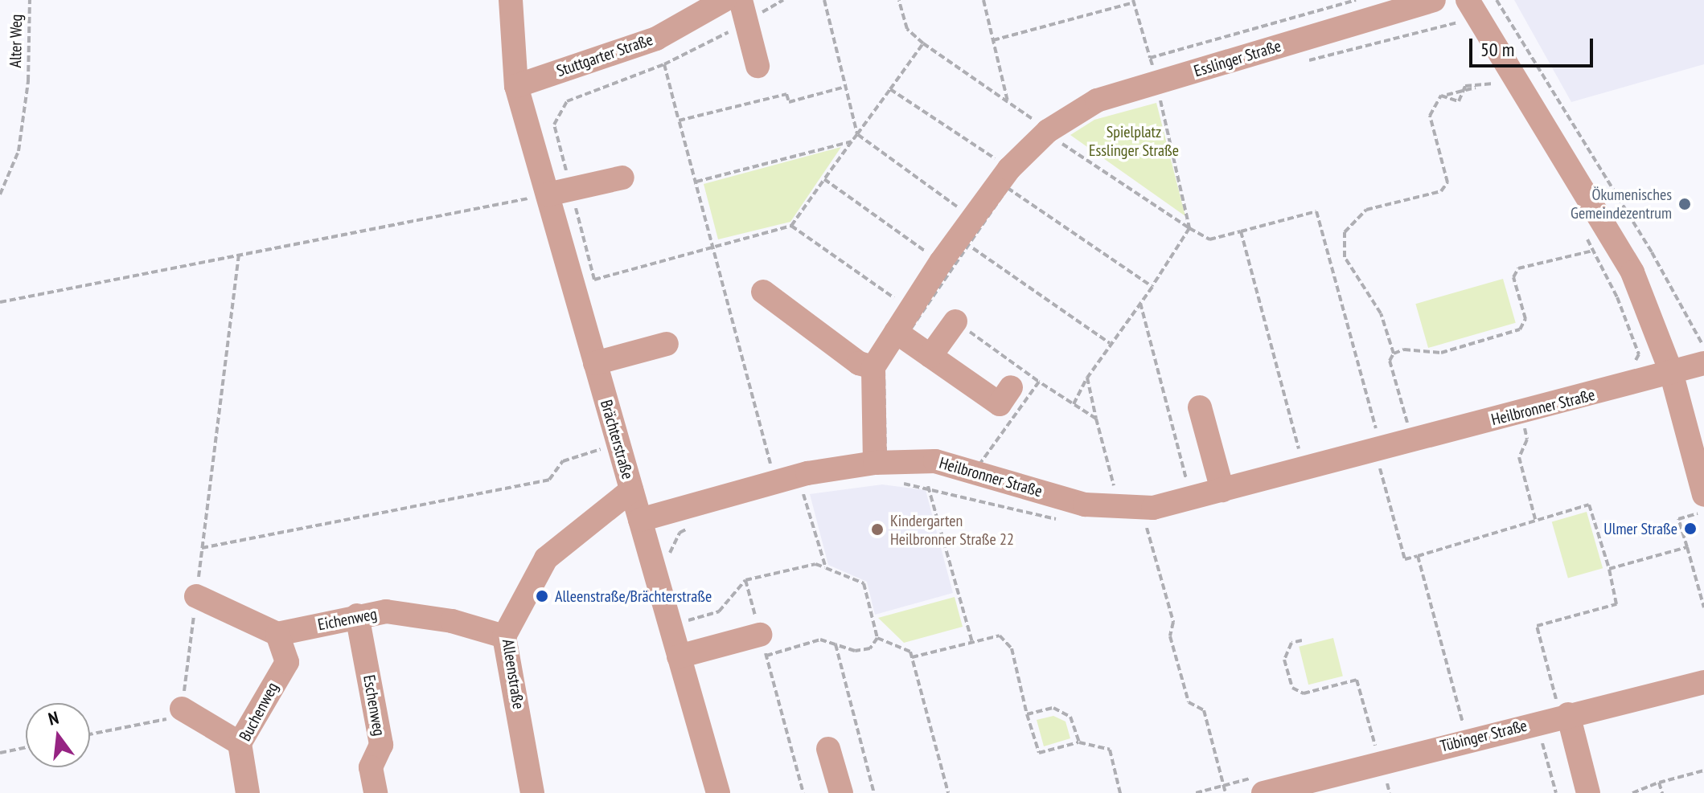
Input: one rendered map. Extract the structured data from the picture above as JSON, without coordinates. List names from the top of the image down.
{
  "streets": {
    "street": [
      "Stuttgarter Straße",
      "Esslinger Straße",
      "Heilbronner Straße",
      "Brächterstraße",
      "Eichenweg",
      "Alleenstraße",
      "Eschenweg",
      "Buchenweg",
      "Tübinger Straße"
    ],
    "path": ["Alter Weg"]
  },
  "crossings": [
    ["Stuttgarter Straße", "Brächterstraße"],
    ["Heilbronner Straße", "Brächterstraße"],
    ["Brächterstraße", "Alleenstraße"],
    ["Eichenweg", "Alleenstraße"],
    ["Eichenweg", "Eschenweg"],
    ["Eichenweg", "Buchenweg"]
  ],
  "parks": ["Spielplatz Esslinger Straße"],
  "places": [
    "Ökumenisches Gemeindezentrum",
    "Ulmer Straße",
    "Kindergarten Heilbronner Straße 22",
    "Alleenstraße/Brächterstraße"
  ],
  "scale_bar": "50 m",
  "north": "top"
}
